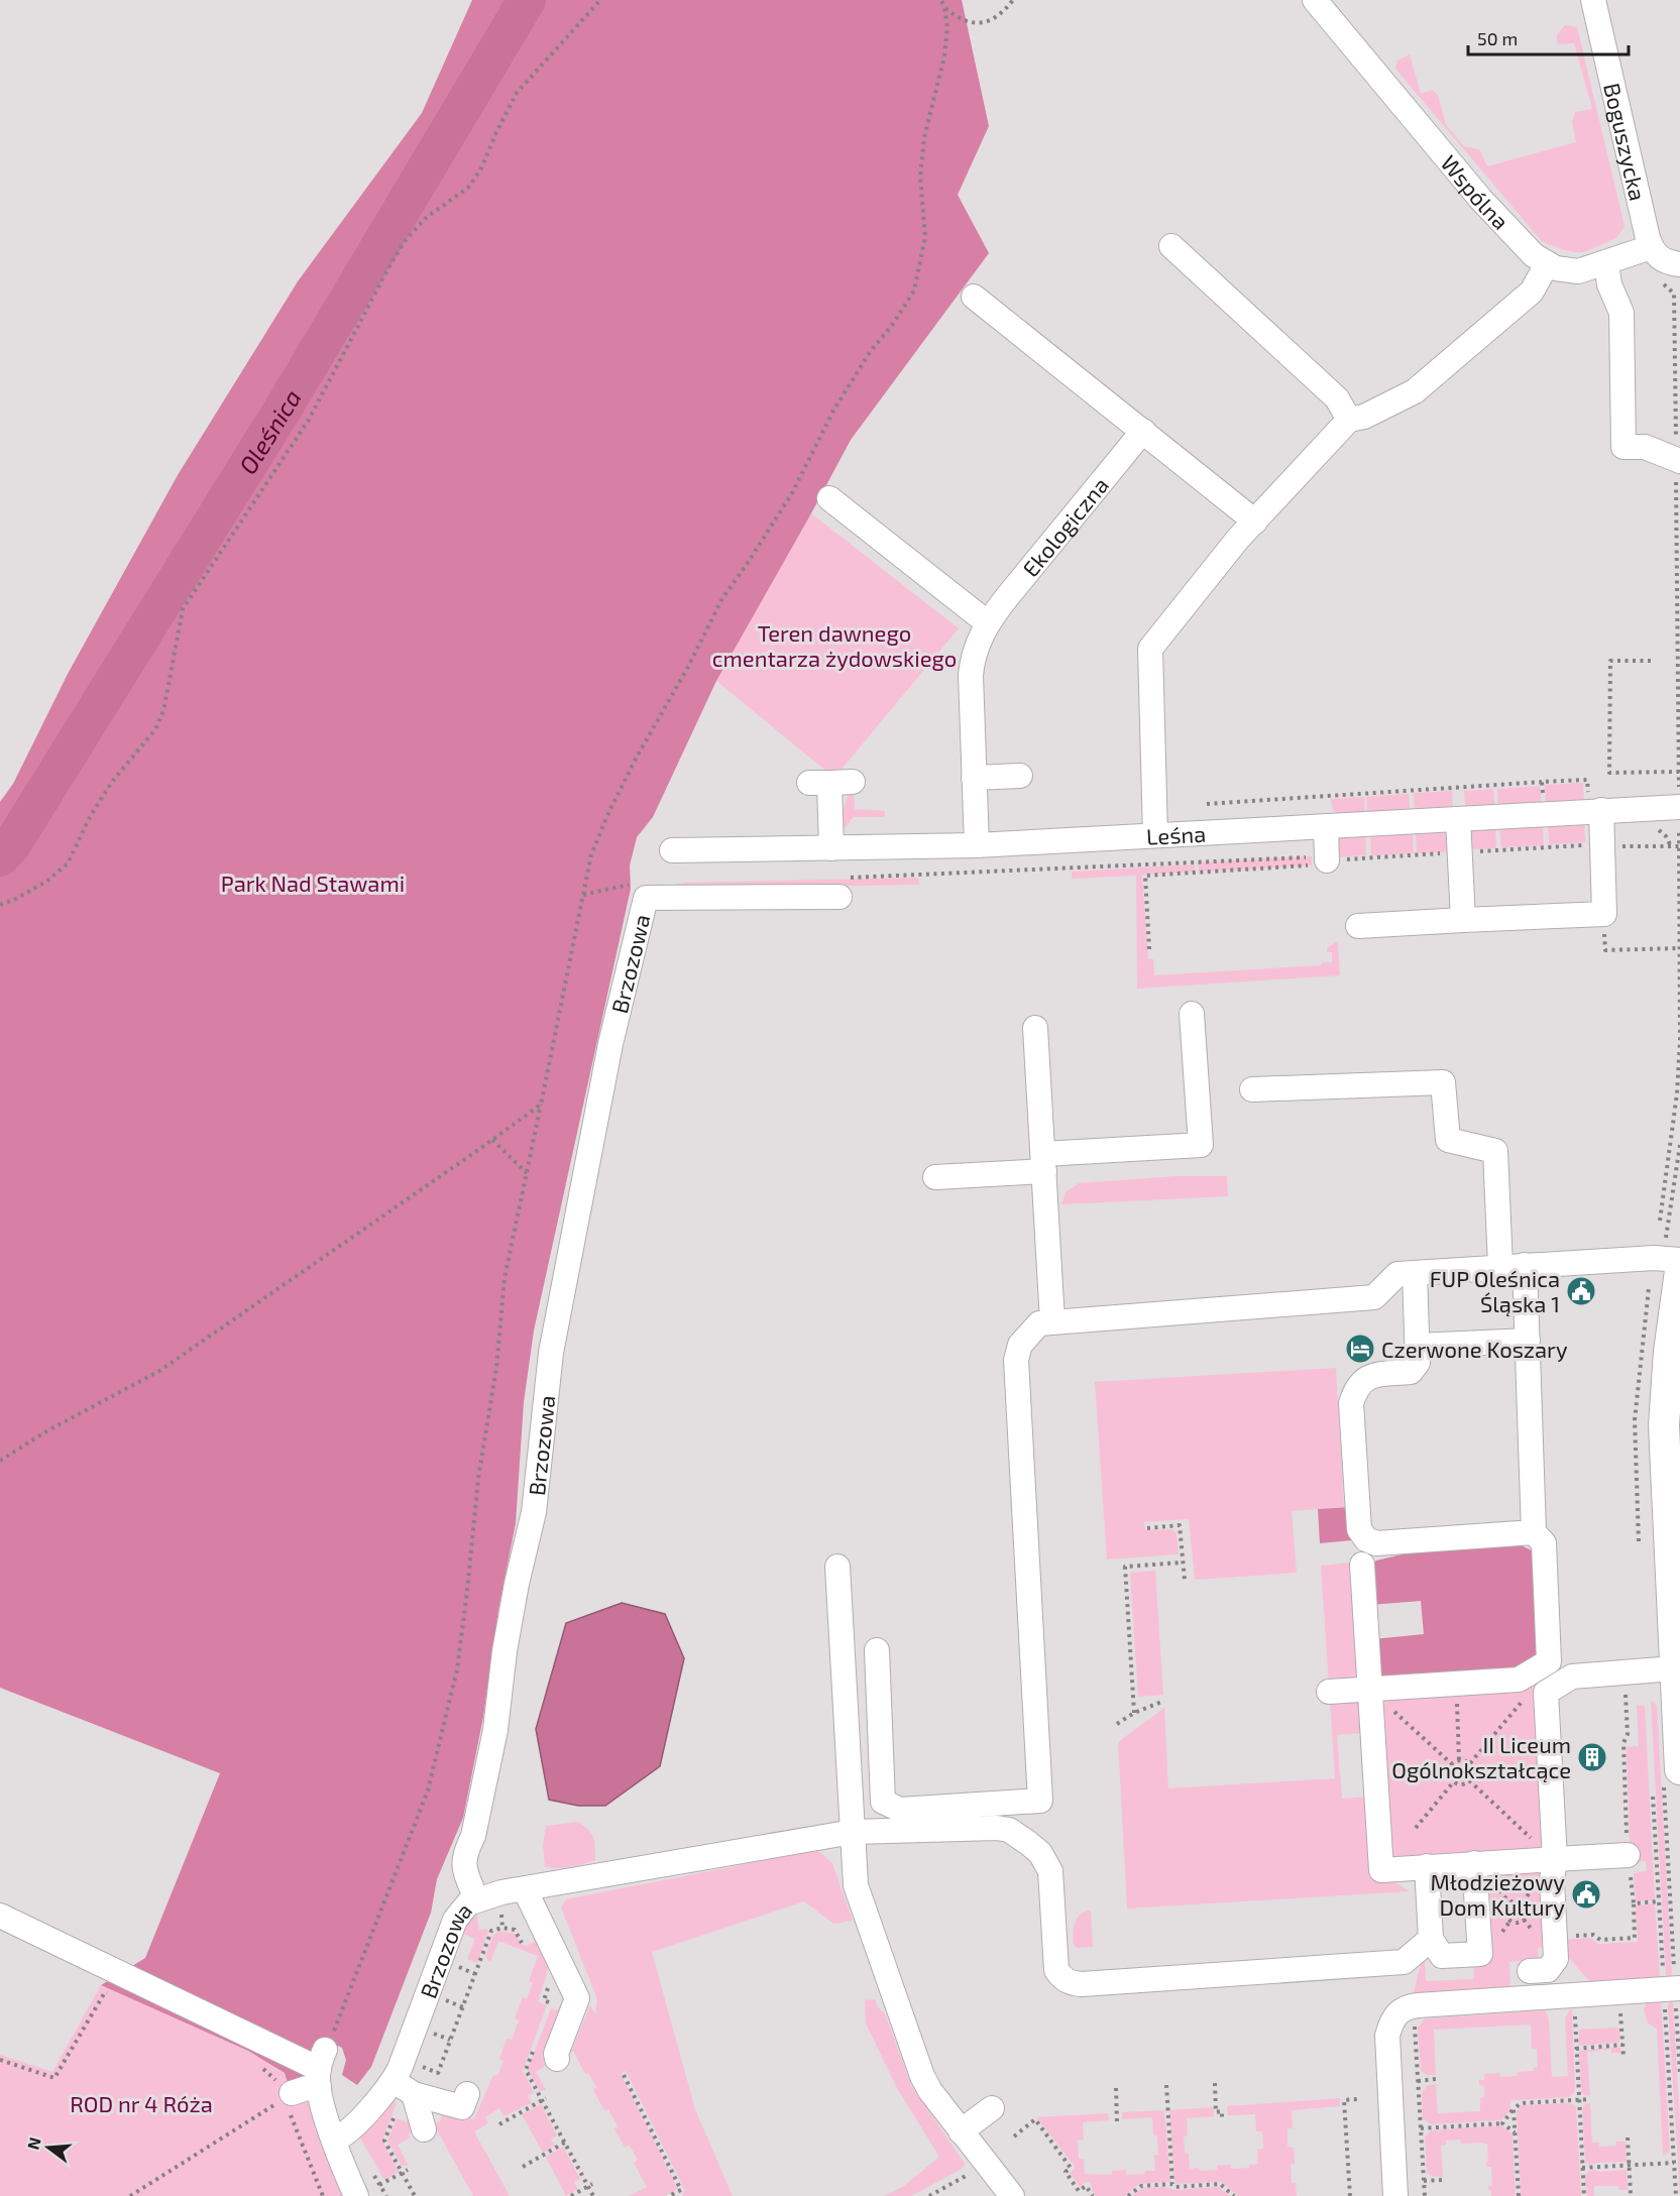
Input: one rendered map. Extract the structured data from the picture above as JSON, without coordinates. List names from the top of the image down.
{
  "streets": {
    "street": [
      "Boguszycka",
      "Wspólna",
      "Ekologiczna",
      "Leśna",
      "Brzozowa"
    ]
  },
  "crossings": [
    ["Boguszycka", "Wspólna"],
    ["Ekologiczna", "Leśna"]
  ],
  "water": ["Oleśnica"],
  "parks": ["Teren dawnego cmentarza żydowskiego", "Park Nad Stawami", "ROD nr 4 Róża"],
  "places": {
    "public building": ["FUP Oleśnica Śląska 1", "Młodzieżowy Dom Kultury"],
    "hotel": ["Czerwone Koszary"],
    "building": ["II Liceum Ogólnokształcące"]
  },
  "scale_bar": "50 m",
  "north": "left"
}
